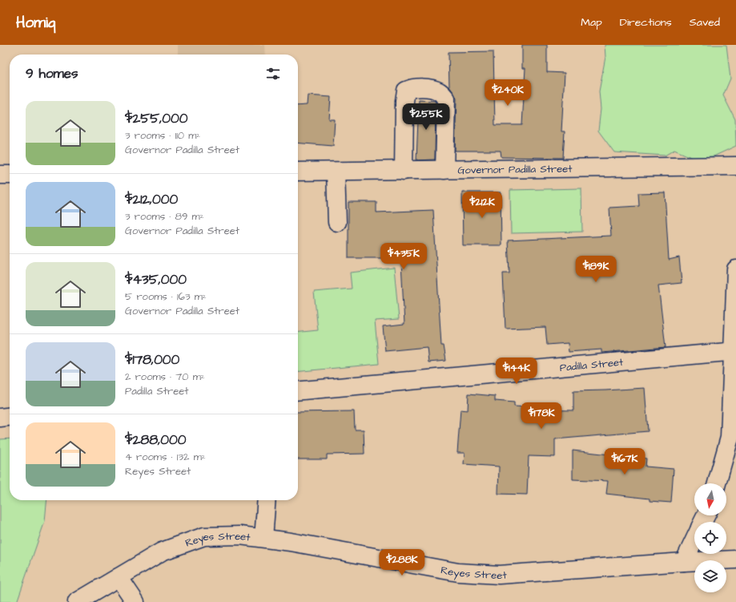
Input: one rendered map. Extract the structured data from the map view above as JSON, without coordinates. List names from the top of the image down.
{
  "streets": {
    "street": ["Governor Padilla Street", "Padilla Street", "Reyes Street"]
  },
  "north": "bottom",
  "page": {
    "header": "Homiq",
    "nav": ["Map", "Directions", "Saved"],
    "heading": "9 homes",
    "price": [
      "$240K",
      "$255K",
      "$212K",
      "$435K",
      "$189K",
      "$144K",
      "$178K",
      "$167K",
      "$288K"
    ],
    "list": [
      {
        "name": "$255,000",
        "note": "3 rooms · 110 m² · Governor Padilla Street"
      },
      {
        "name": "$212,000",
        "note": "3 rooms · 89 m² · Governor Padilla Street"
      },
      {
        "name": "$435,000",
        "note": "5 rooms · 163 m² · Governor Padilla Street"
      },
      {
        "name": "$178,000",
        "note": "2 rooms · 70 m² · Padilla Street"
      },
      {
        "name": "$288,000",
        "note": "4 rooms · 132 m² · Reyes Street"
      }
    ]
  }
}
